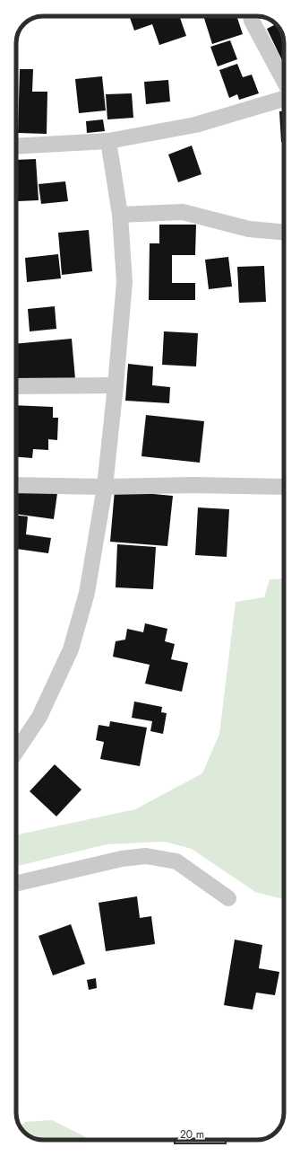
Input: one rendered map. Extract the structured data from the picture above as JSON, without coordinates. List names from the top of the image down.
{
  "scale_bar": "20 m"
}
